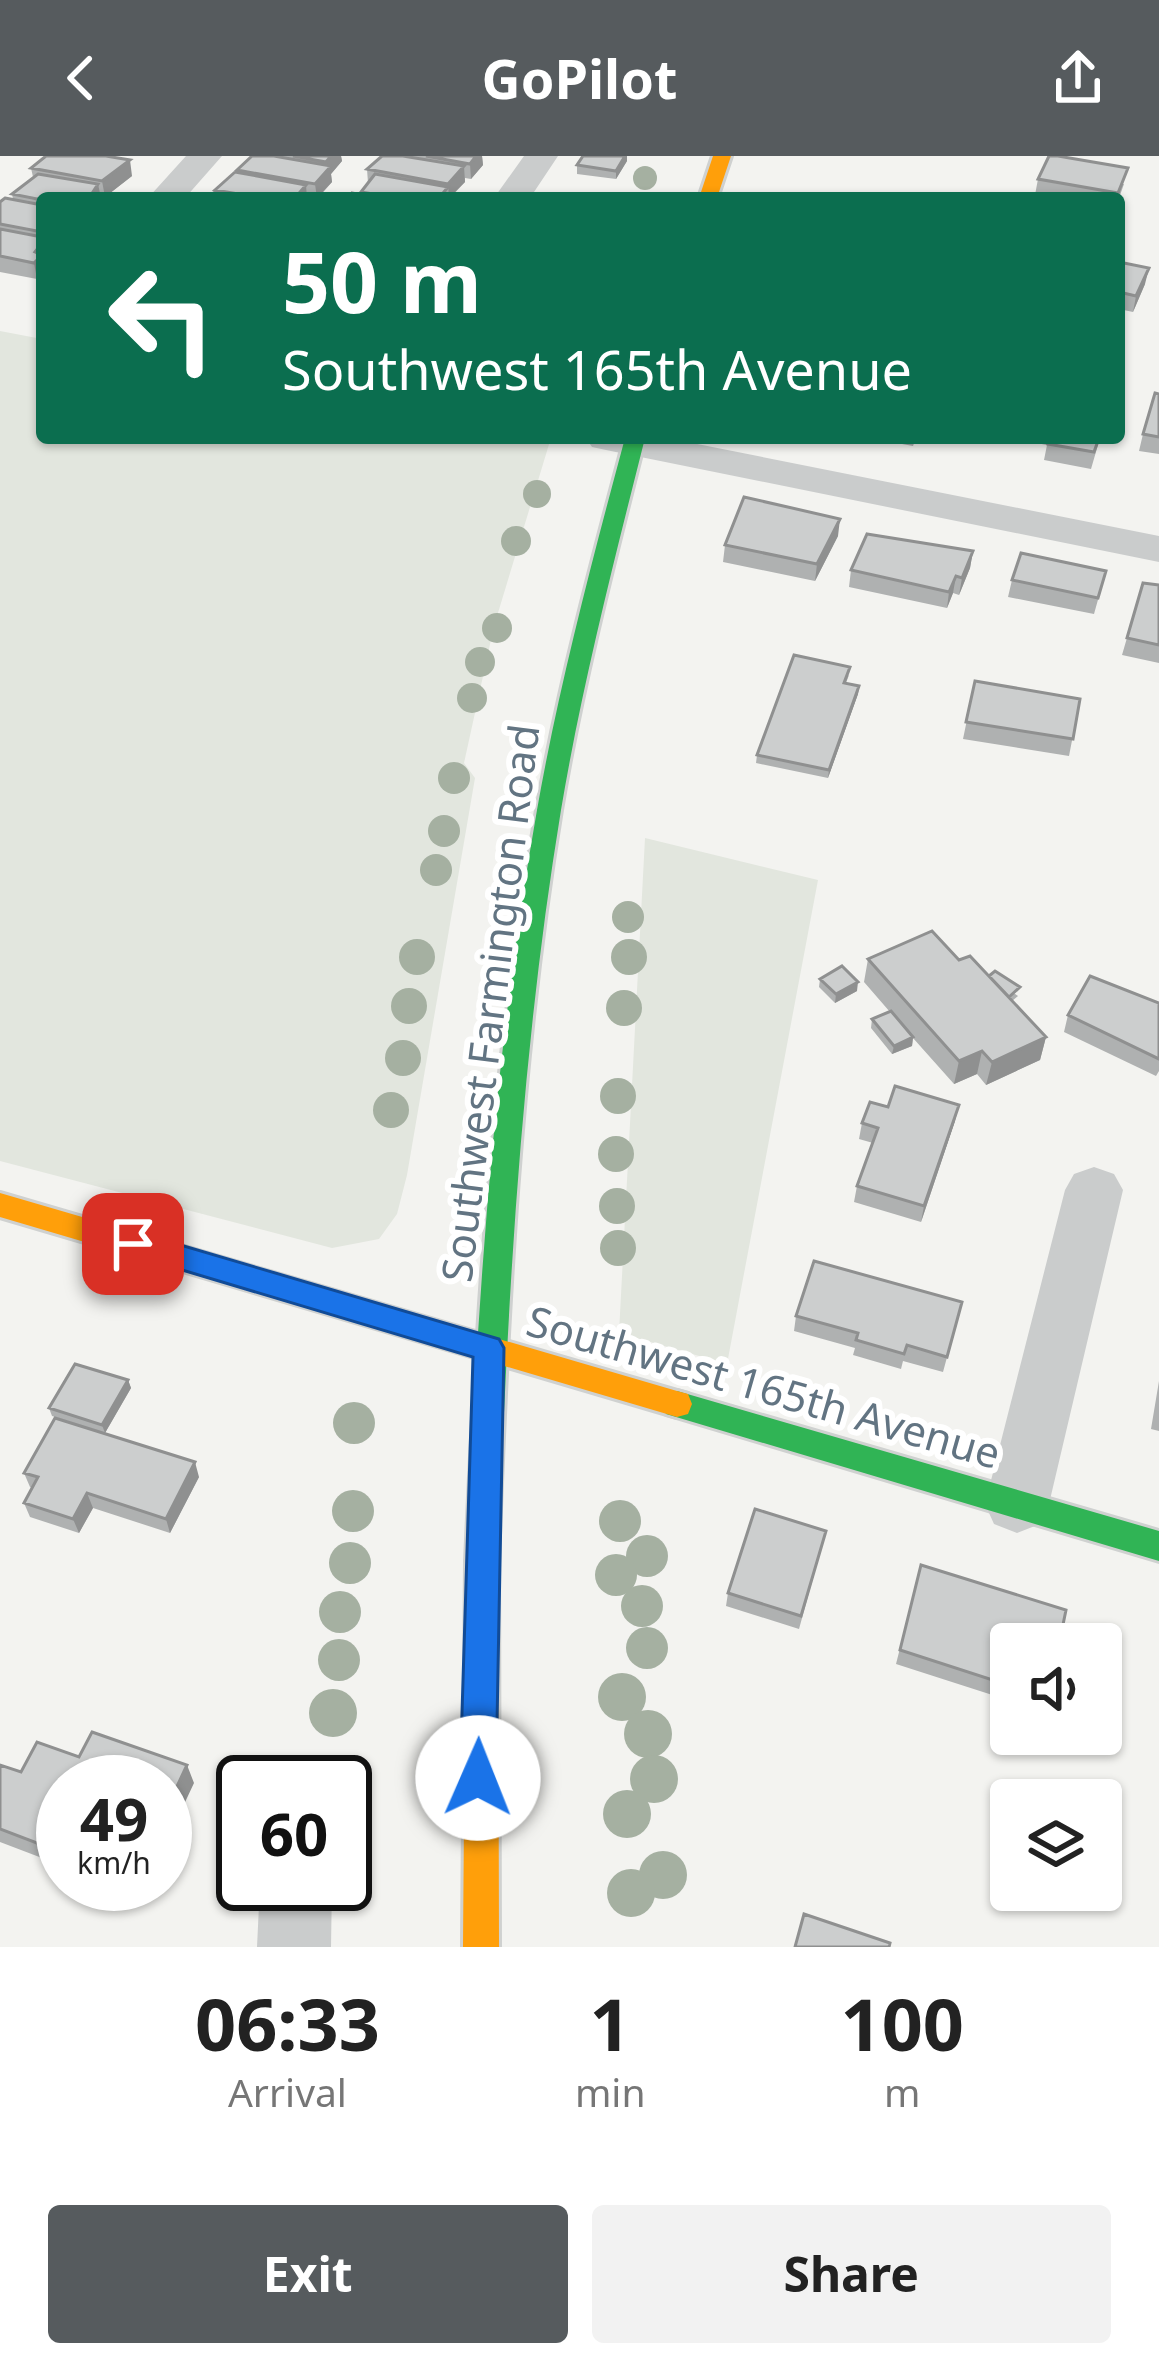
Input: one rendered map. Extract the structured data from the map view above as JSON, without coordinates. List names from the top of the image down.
{
  "streets": {
    "main road": ["Southwest Farmington Road", "Southwest 165th Avenue"]
  },
  "crossings": [
    ["Southwest Farmington Road", "Southwest 165th Avenue"]
  ],
  "page": {
    "header": "GoPilot",
    "turn": ["50 m", "Southwest 165th Avenue"],
    "speed": "49 km/h",
    "limit": "60",
    "eta": [
      "06:33",
      "Arrival",
      "1",
      "min",
      "100",
      "m"
    ],
    "buttons": ["Exit", "Share"]
  }
}
